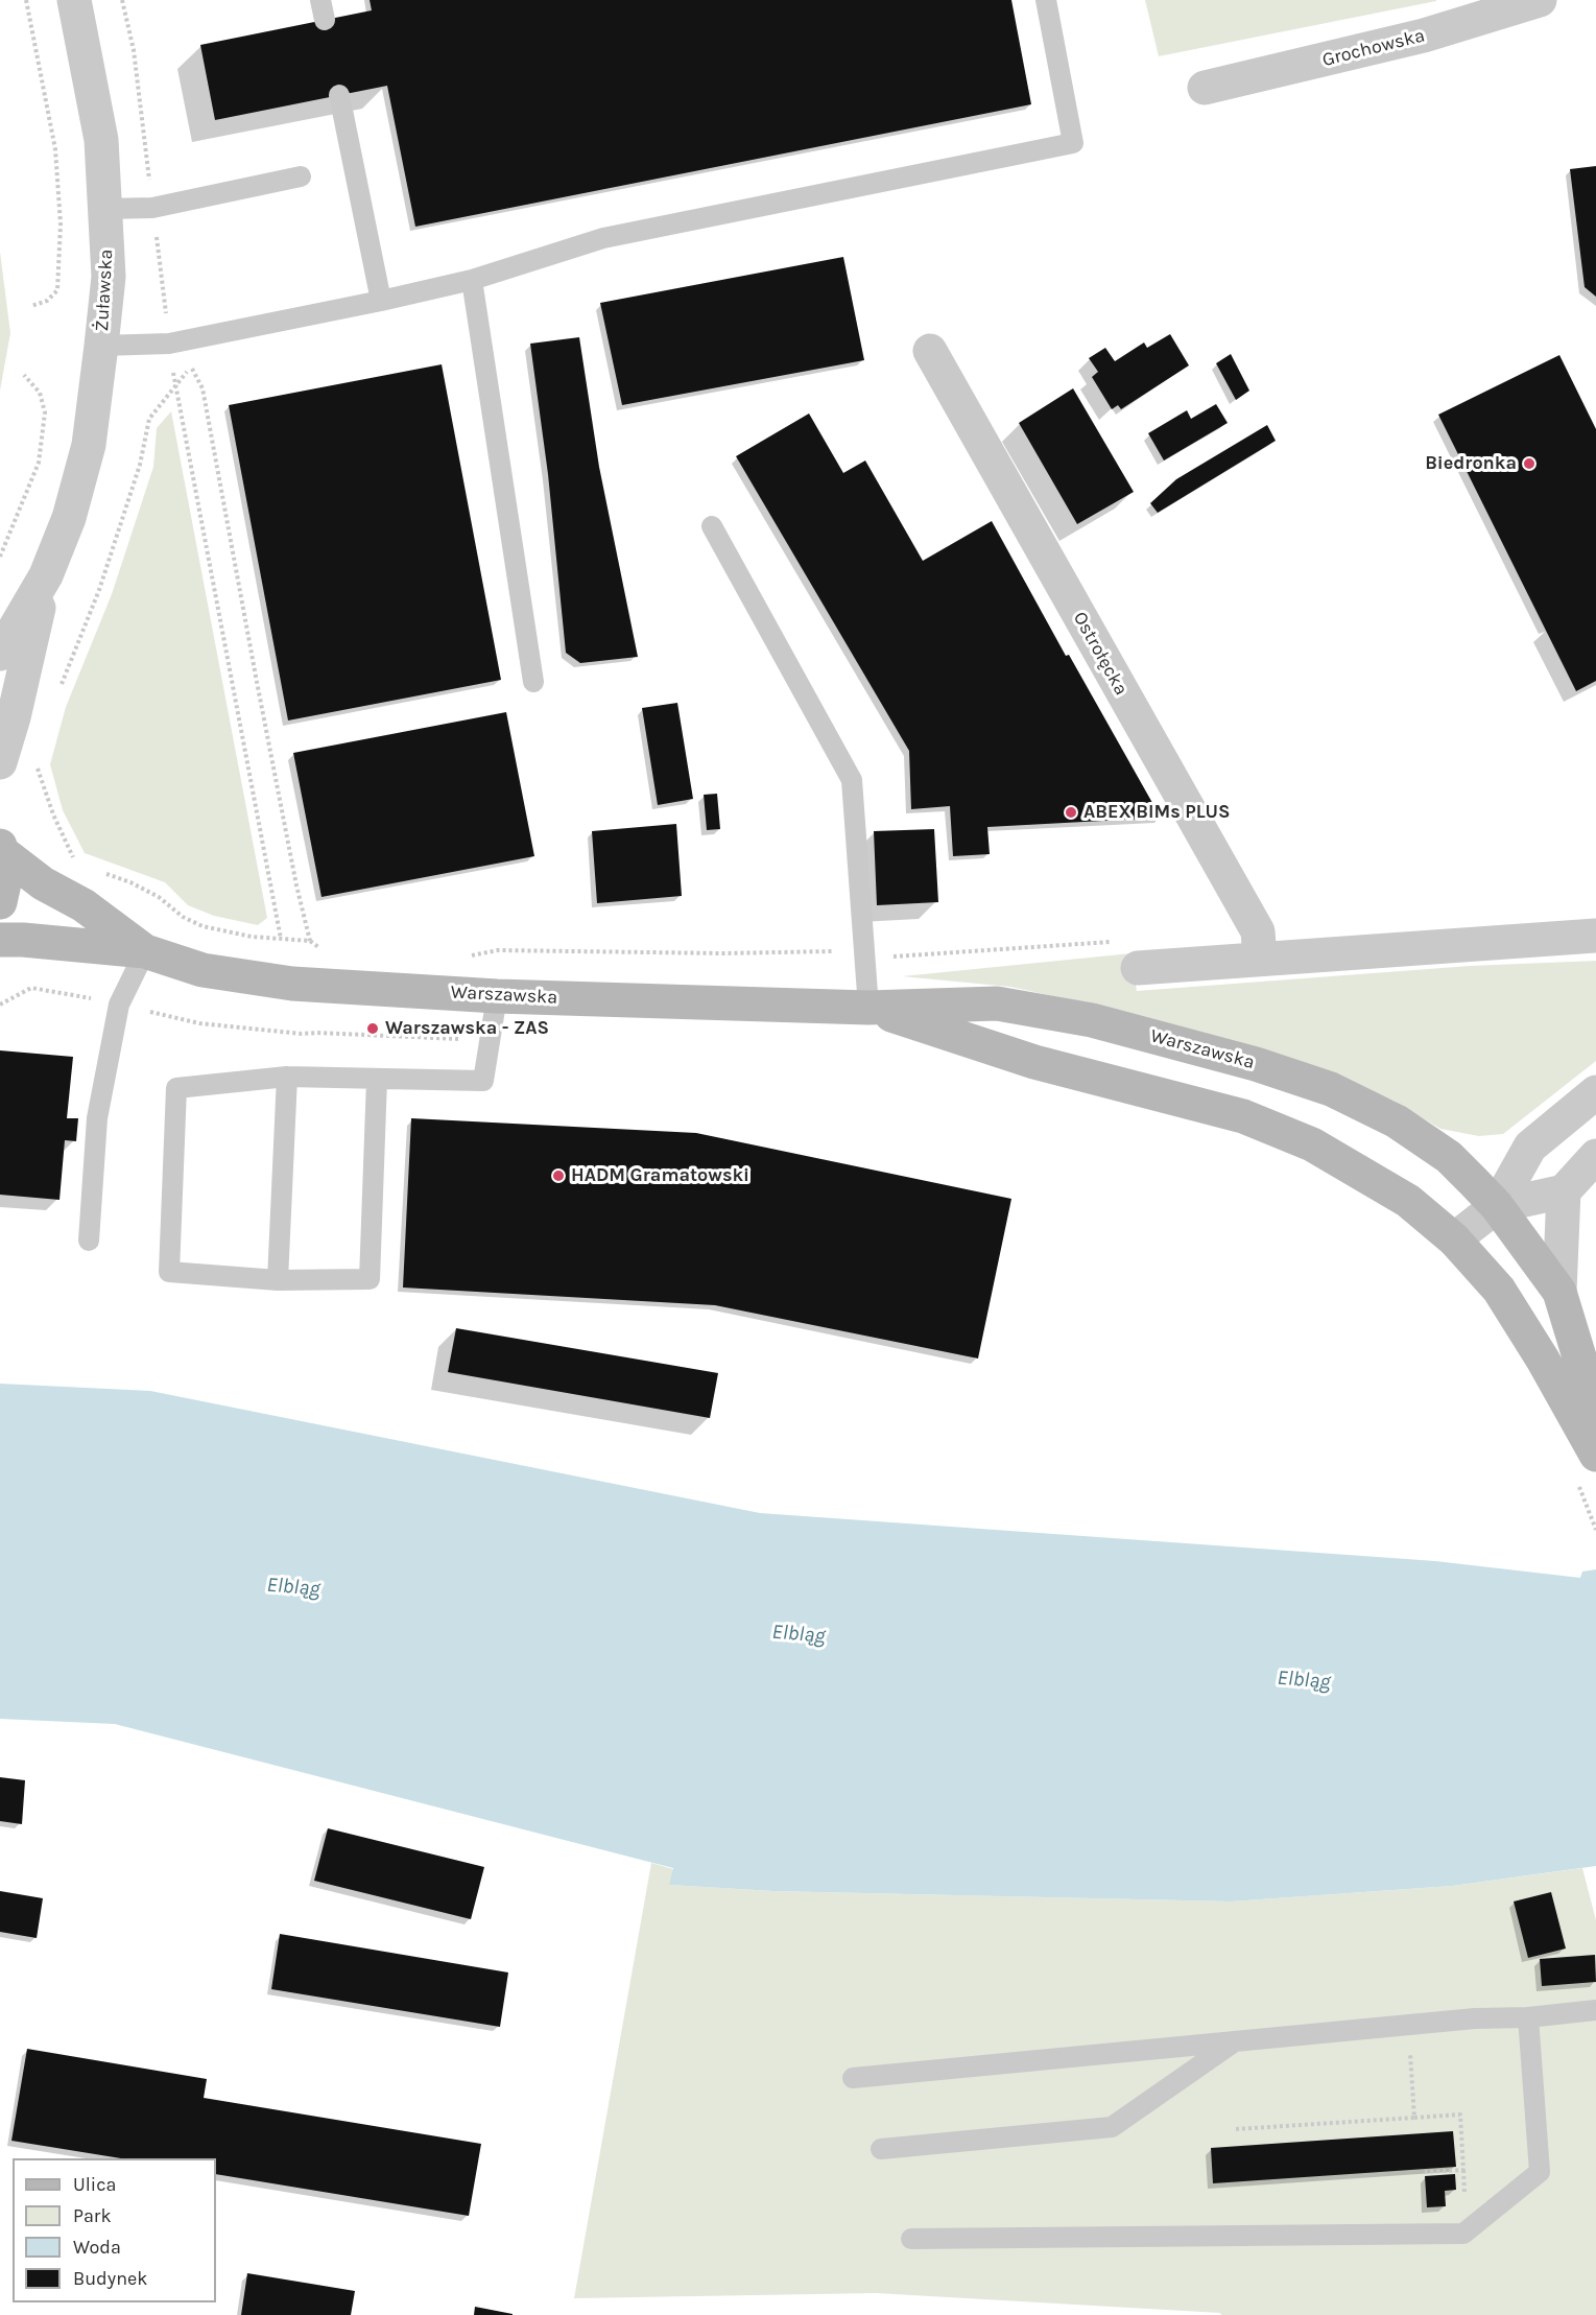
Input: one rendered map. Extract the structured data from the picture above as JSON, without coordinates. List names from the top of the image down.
{
  "streets": {
    "main road": ["Warszawska"],
    "street": ["Grochowska", "Żuławska", "Ostrołęcka"]
  },
  "water": ["Elbląg"],
  "places": [
    "Biedronka",
    "ABEX BIMs PLUS",
    "Warszawska - ZAS",
    "HADM Gramatowski"
  ],
  "legend": [
    "Ulica",
    "Park",
    "Woda",
    "Budynek"
  ]
}
